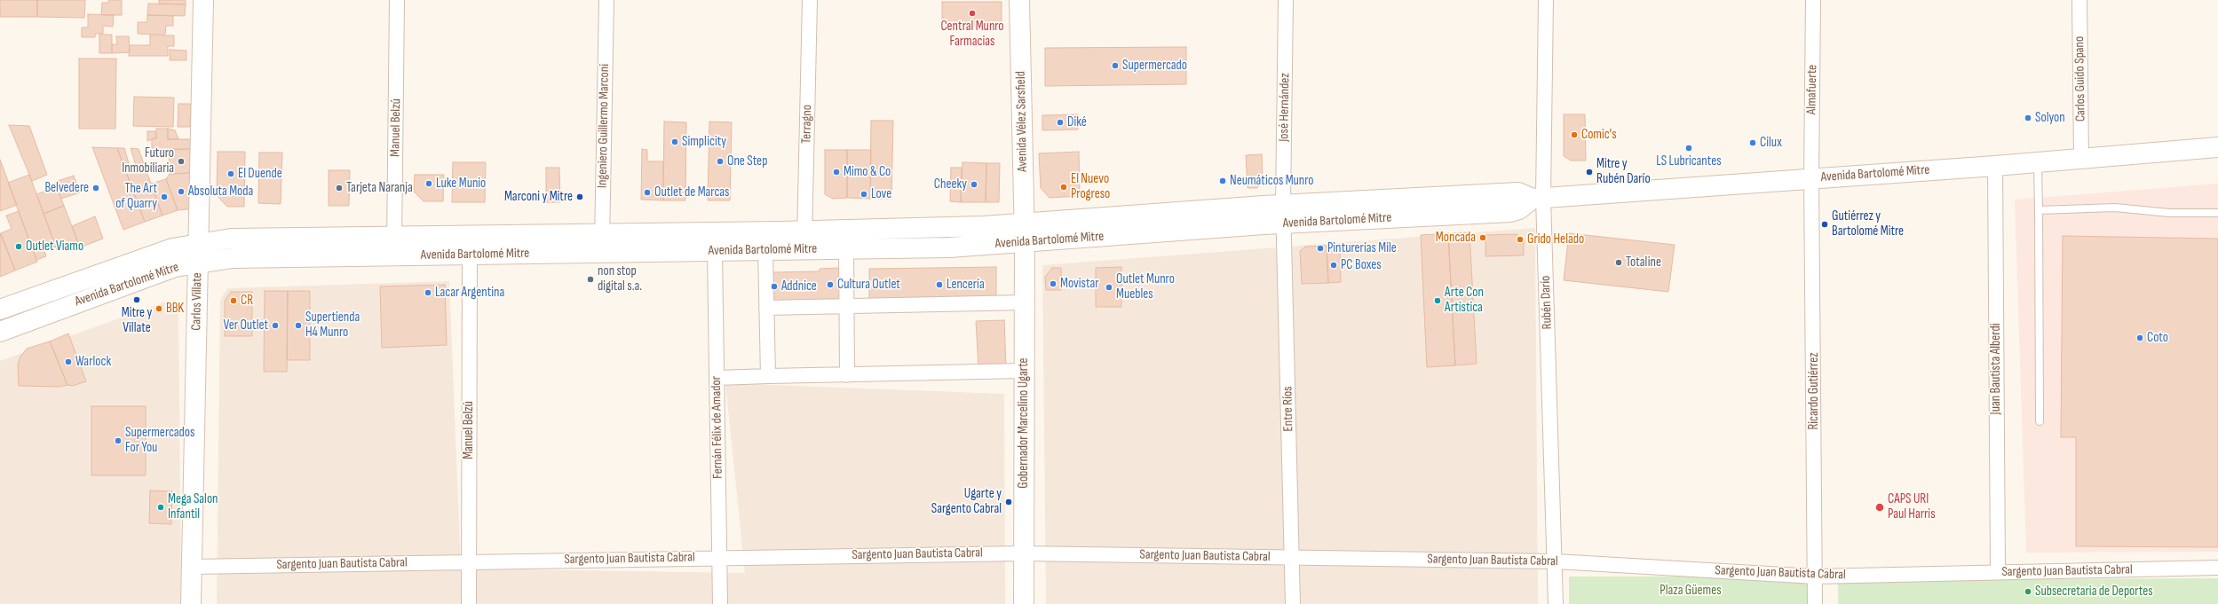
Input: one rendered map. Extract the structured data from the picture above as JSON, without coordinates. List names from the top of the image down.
{
  "streets": {
    "main road": [
      "Avenida Vélez Sarsfield",
      "Avenida Bartolomé Mitre",
      "Carlos Villate",
      "Gobernador Marcelino Ugarte"
    ],
    "street": [
      "Carlos Guido Spano",
      "Almafuerte",
      "José Hernández",
      "Terragno",
      "Ingeniero Guillermo Marconi",
      "Manuel Belzú",
      "Rubén Darío",
      "Juan Bautista Alberdi",
      "Ricardo Gutiérrez",
      "Entre Ríos",
      "Fernán Félix de Amador",
      "Sargento Juan Bautista Cabral"
    ]
  },
  "crossings": [
    ["Carlos Guido Spano", "Avenida Bartolomé Mitre"],
    ["Almafuerte", "Avenida Bartolomé Mitre"],
    ["Almafuerte", "Ricardo Gutiérrez"],
    ["José Hernández", "Avenida Bartolomé Mitre"],
    ["José Hernández", "Entre Ríos"],
    ["Avenida Vélez Sarsfield", "Avenida Bartolomé Mitre"],
    ["Avenida Vélez Sarsfield", "Gobernador Marcelino Ugarte"],
    ["Terragno", "Avenida Bartolomé Mitre"],
    ["Ingeniero Guillermo Marconi", "Avenida Bartolomé Mitre"],
    ["Manuel Belzú", "Avenida Bartolomé Mitre"],
    ["Manuel Belzú", "Sargento Juan Bautista Cabral"],
    ["Avenida Bartolomé Mitre", "Carlos Villate"],
    ["Avenida Bartolomé Mitre", "Rubén Darío"],
    ["Avenida Bartolomé Mitre", "Juan Bautista Alberdi"],
    ["Avenida Bartolomé Mitre", "Ricardo Gutiérrez"],
    ["Avenida Bartolomé Mitre", "Entre Ríos"],
    ["Avenida Bartolomé Mitre", "Gobernador Marcelino Ugarte"],
    ["Avenida Bartolomé Mitre", "Fernán Félix de Amador"],
    ["Carlos Villate", "Sargento Juan Bautista Cabral"],
    ["Rubén Darío", "Sargento Juan Bautista Cabral"],
    ["Juan Bautista Alberdi", "Sargento Juan Bautista Cabral"],
    ["Ricardo Gutiérrez", "Sargento Juan Bautista Cabral"],
    ["Entre Ríos", "Sargento Juan Bautista Cabral"],
    ["Gobernador Marcelino Ugarte", "Sargento Juan Bautista Cabral"],
    ["Fernán Félix de Amador", "Sargento Juan Bautista Cabral"]
  ],
  "parks": ["Plaza Güemes"],
  "places": [
    "Central Munro Farmacias",
    "Supermercado",
    "Solyon",
    "Diké",
    "Comic's",
    "Simplicity",
    "Cilux",
    "LS Lubricantes",
    "Futuro Inmobiliaria",
    "One Step",
    "Mimo & Co",
    "Mitre y Rubén Darío",
    "El Duende",
    "Neumáticos Munro",
    "Luke Munio",
    "Cheeky",
    "El Nuevo Progreso",
    "Belvedere",
    "Tarjeta Naranja",
    "Absoluta Moda",
    "Outlet de Marcas",
    "Love",
    "The Art of Quarry",
    "Marconi y Mitre",
    "Gutiérrez y Bartolomé Mitre",
    "Moncada",
    "Grido Helado",
    "Outlet Viamo",
    "Pinturerías Mile",
    "Totaline",
    "PC Boxes",
    "non stop digital s.a.",
    "Movistar",
    "Cultura Outlet",
    "Lencería",
    "Addnice",
    "Outlet Munro Muebles",
    "Lacar Argentina",
    "Mitre y Villate",
    "CR",
    "Arte Con Artística",
    "BBK",
    "Ver Outlet",
    "Supertienda H4 Munro",
    "Coto",
    "Warlock",
    "Supermercados For You",
    "Ugarte y Sargento Cabral",
    "Mega Salon Infantil",
    "CAPS URI Paul Harris",
    "Subsecretaria de Deportes"
  ]
}
